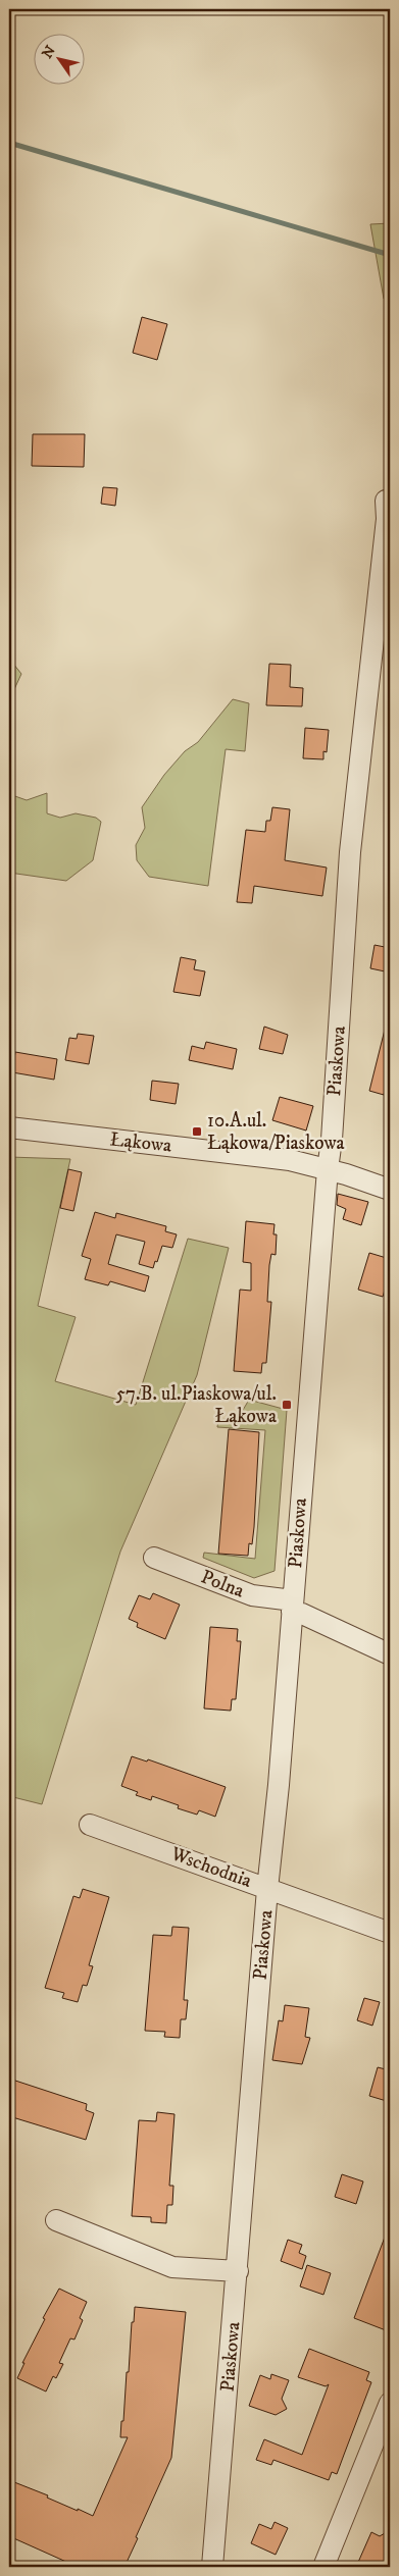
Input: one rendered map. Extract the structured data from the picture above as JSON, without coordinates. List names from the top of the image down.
{
  "streets": {
    "street": [
      "Piaskowa",
      "Łąkowa",
      "Polna",
      "Wschodnia"
    ]
  },
  "crossings": [
    ["Piaskowa", "Łąkowa"],
    ["Piaskowa", "Polna"],
    ["Piaskowa", "Wschodnia"]
  ],
  "places": {
    "transit": ["10.A.ul. Łąkowa/Piaskowa", "57.B. ul.Piaskowa/ul. Łąkowa"]
  },
  "north": "top left"
}
